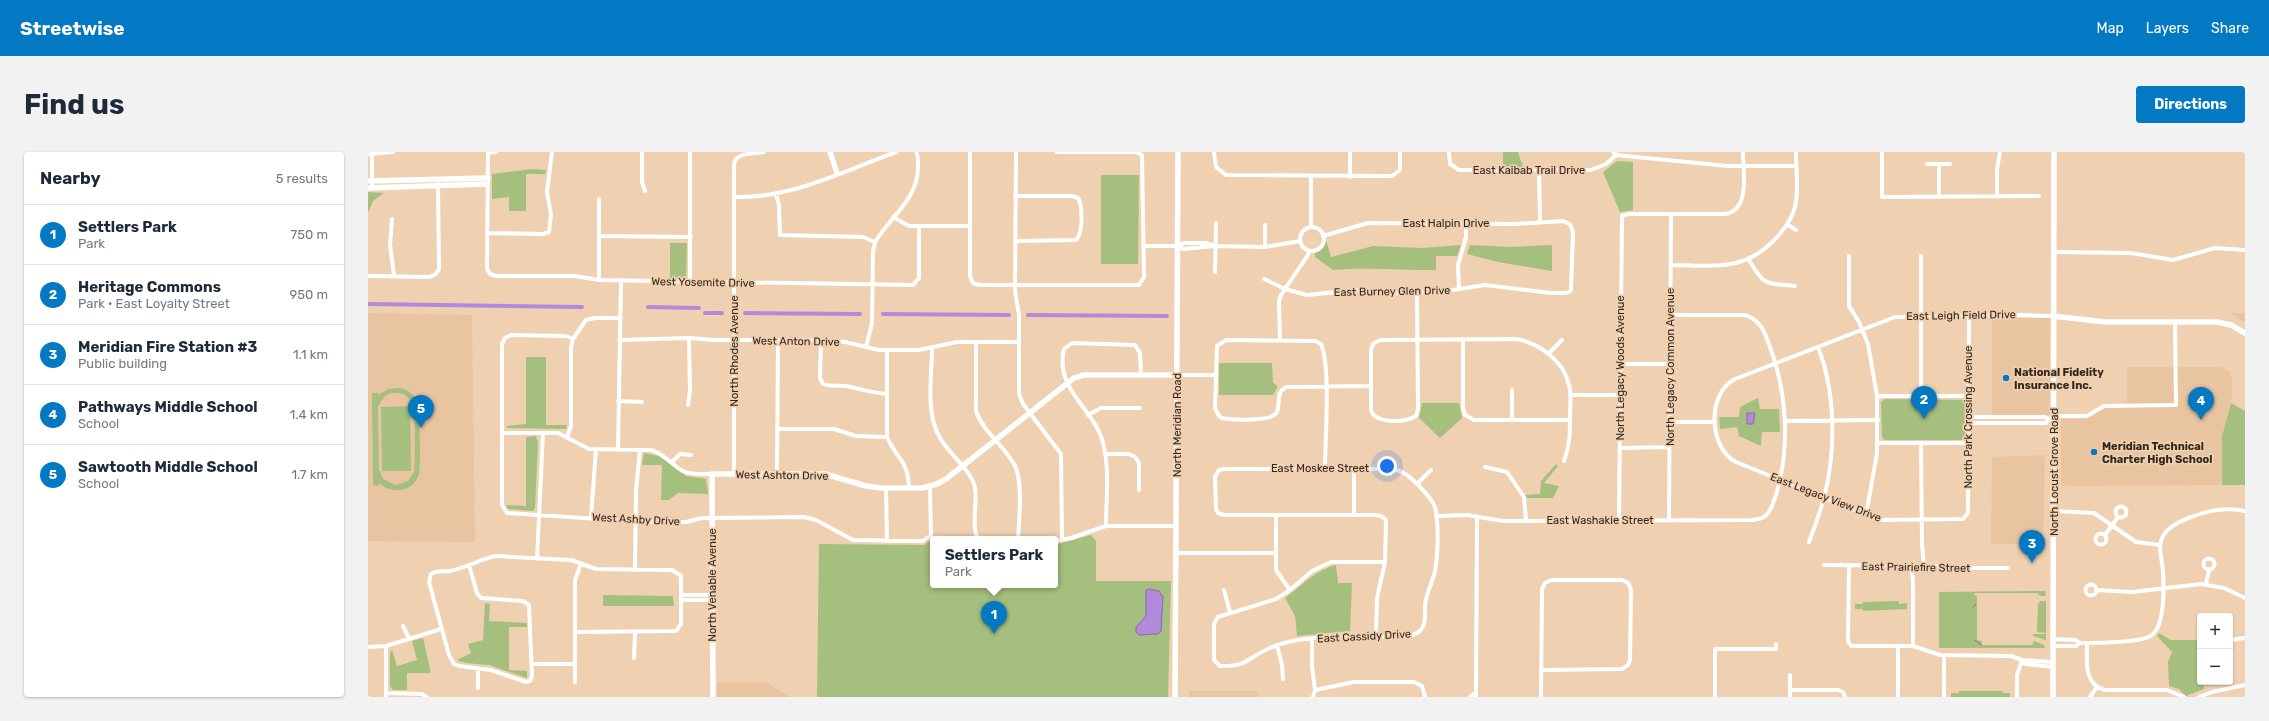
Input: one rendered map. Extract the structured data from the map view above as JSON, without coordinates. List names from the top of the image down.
{
  "streets": {
    "street": [
      "East Kaibab Trail Drive",
      "East Halpin Drive",
      "West Yosemite Drive",
      "East Burney Glen Drive",
      "East Leigh Field Drive",
      "West Anton Drive",
      "North Rhodes Avenue",
      "North Legacy Common Avenue",
      "North Legacy Woods Avenue",
      "North Park Crossing Avenue",
      "North Meridian Road",
      "East Moskee Street",
      "North Locust Grove Road",
      "West Ashton Drive",
      "East Legacy View Drive",
      "West Ashby Drive",
      "East Washakie Street",
      "East Prairiefire Street",
      "North Venable Avenue",
      "East Cassidy Drive"
    ]
  },
  "crossings": [
    ["East Halpin Drive", "East Burney Glen Drive"],
    ["West Yosemite Drive", "North Rhodes Avenue"],
    ["East Leigh Field Drive", "North Park Crossing Avenue"],
    ["East Leigh Field Drive", "North Locust Grove Road"],
    ["East Leigh Field Drive", "East Legacy View Drive"],
    ["West Anton Drive", "North Rhodes Avenue"],
    ["North Rhodes Avenue", "West Ashton Drive"],
    ["North Legacy Common Avenue", "North Legacy Woods Avenue"],
    ["North Legacy Common Avenue", "East Washakie Street"],
    ["North Legacy Woods Avenue", "East Washakie Street"],
    ["North Park Crossing Avenue", "East Legacy View Drive"],
    ["North Meridian Road", "West Ashton Drive"],
    ["East Moskee Street", "East Washakie Street"],
    ["East Moskee Street", "East Cassidy Drive"],
    ["West Ashton Drive", "West Ashby Drive"],
    ["West Ashton Drive", "North Venable Avenue"],
    ["East Legacy View Drive", "East Washakie Street"],
    ["West Ashby Drive", "North Venable Avenue"]
  ],
  "places": ["National Fidelity Insurance Inc.", "Meridian Technical Charter High School"],
  "page": {
    "header": "Streetwise",
    "nav": ["Map", "Layers", "Share"],
    "buttons": "Directions",
    "title": "Find us",
    "heading": ["Nearby", "5 results"],
    "list": [
      {
        "mark": "1",
        "name": "Settlers Park",
        "note": "Park",
        "value": "750 m"
      },
      {
        "mark": "2",
        "name": "Heritage Commons",
        "note": "Park · East Loyalty Street",
        "value": "950 m"
      },
      {
        "mark": "3",
        "name": "Meridian Fire Station #3",
        "note": "Public building",
        "value": "1.1 km"
      },
      {
        "mark": "4",
        "name": "Pathways Middle School",
        "note": "School",
        "value": "1.4 km"
      },
      {
        "mark": "5",
        "name": "Sawtooth Middle School",
        "note": "School",
        "value": "1.7 km"
      }
    ],
    "pins": [
      "2",
      "4",
      "5",
      "3",
      "1"
    ],
    "popup": ["Settlers Park", "Park"],
    "map_buttons": ["+", "−"]
  }
}
